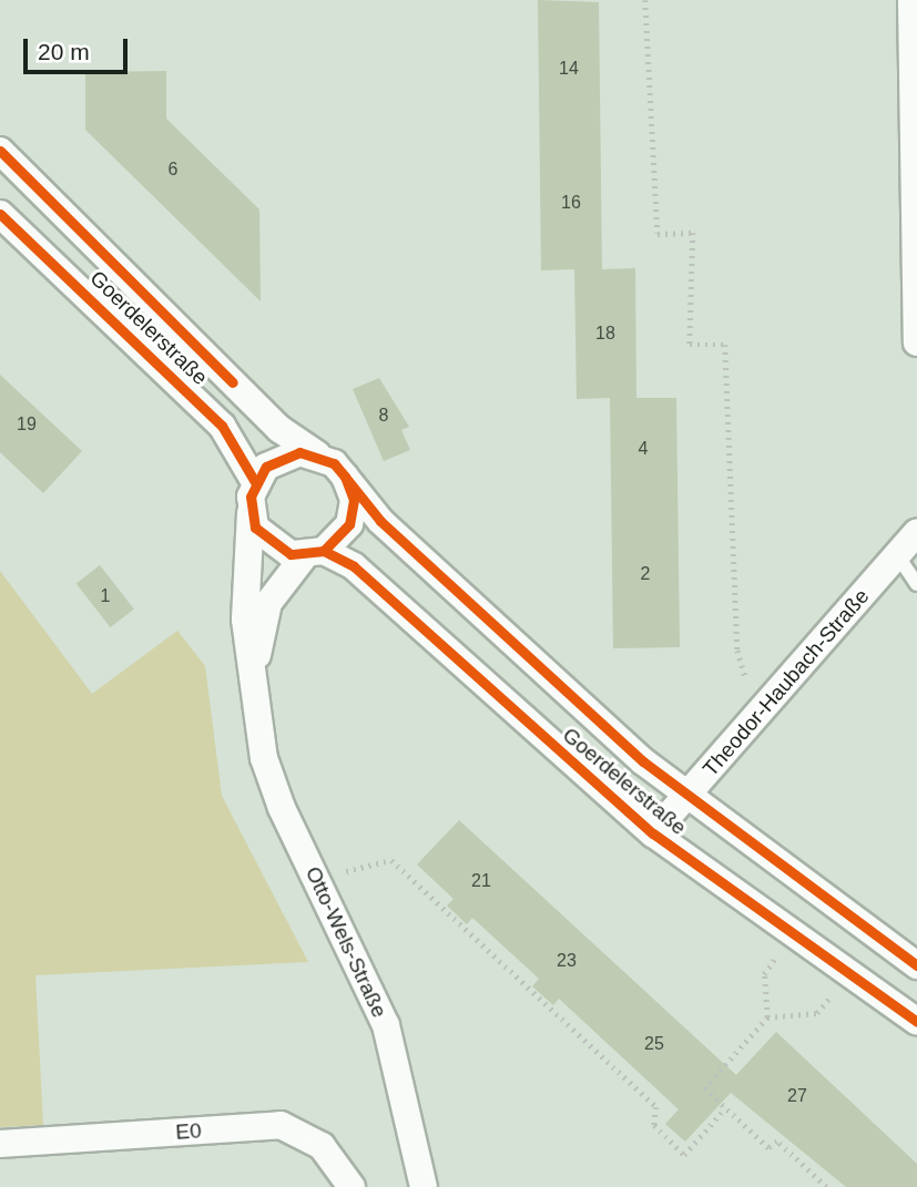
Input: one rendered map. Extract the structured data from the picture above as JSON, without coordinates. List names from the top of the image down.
{
  "streets": {
    "street": [
      "Goerdelerstraße",
      "Theodor-Haubach-Straße",
      "Otto-Wels-Straße",
      "E0"
    ]
  },
  "crossings": [
    ["Goerdelerstraße", "Theodor-Haubach-Straße"],
    ["Goerdelerstraße", "Otto-Wels-Straße"]
  ],
  "house_numbers": [
    "14",
    "6",
    "16",
    "18",
    "8",
    "19",
    "4",
    "2",
    "1",
    "21",
    "23",
    "25",
    "27"
  ],
  "scale_bar": "20 m"
}
